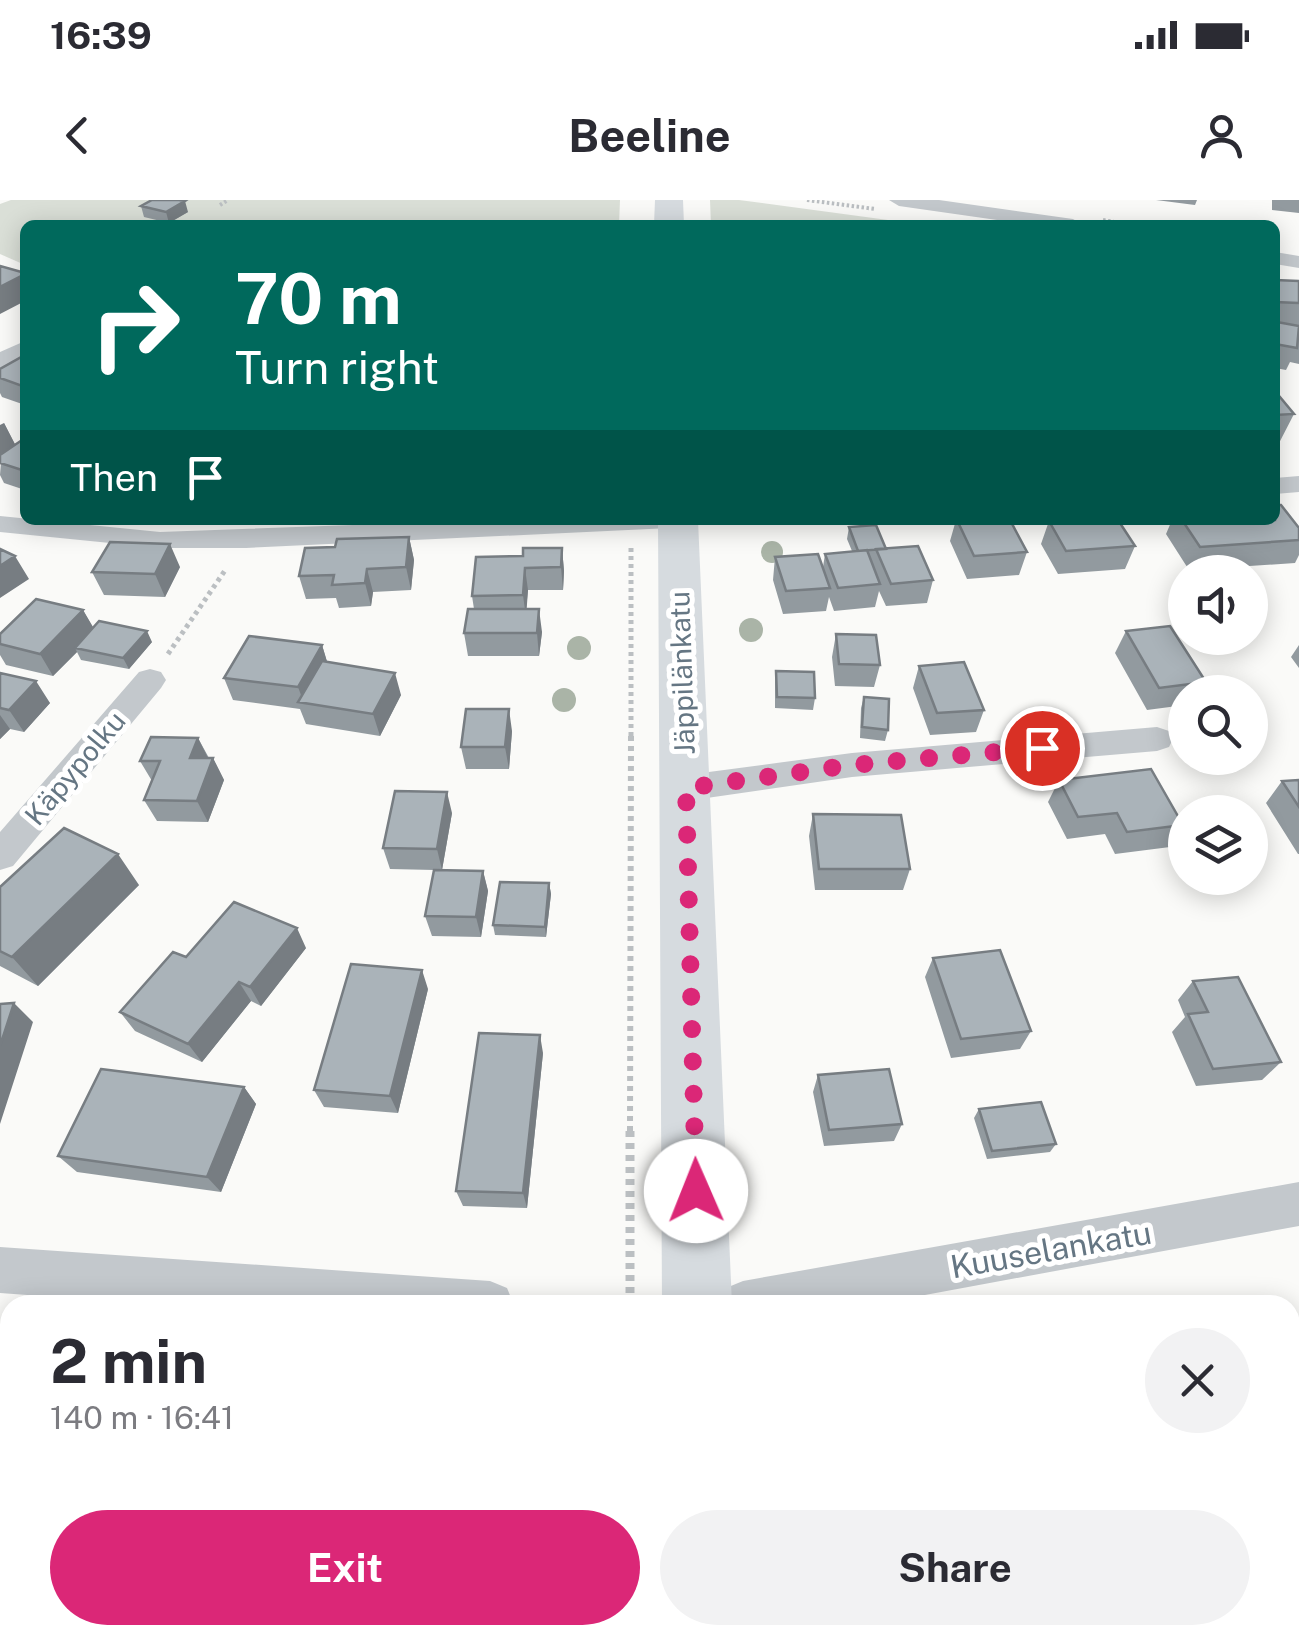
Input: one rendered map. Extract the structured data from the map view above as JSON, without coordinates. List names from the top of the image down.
{
  "streets": {
    "street": ["Jäppilänkatu", "Käpypolku", "Kuuselankatu"]
  },
  "page": {
    "status": "16:39",
    "header": "Beeline",
    "turn": ["70 m", "Turn right"],
    "then": "Then",
    "heading": ["2 min", "140 m · 16:41"],
    "buttons": ["Exit", "Share"]
  }
}
